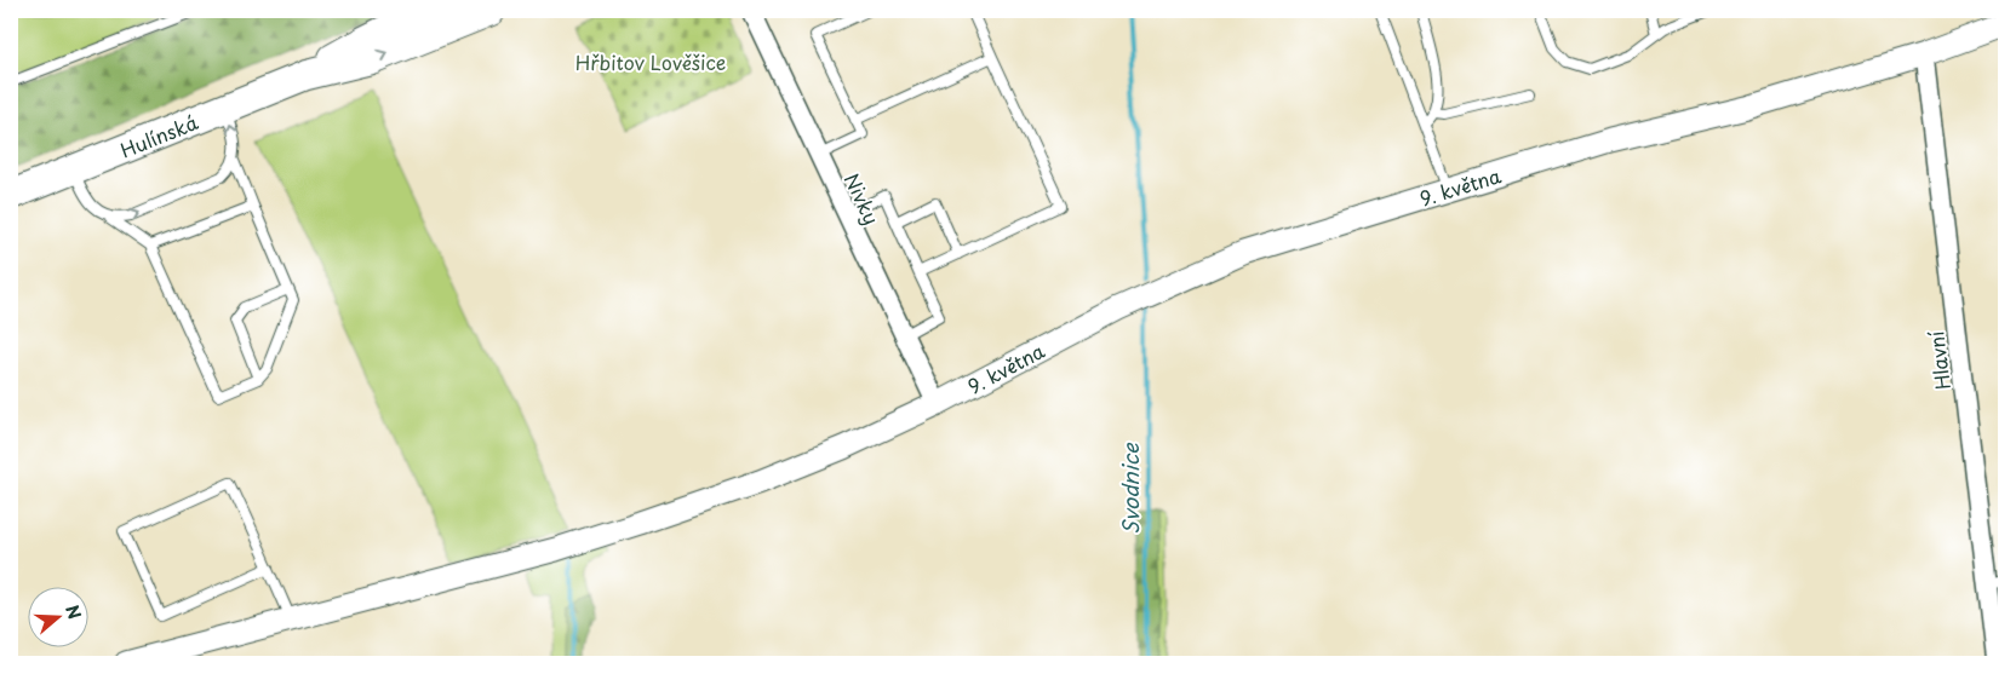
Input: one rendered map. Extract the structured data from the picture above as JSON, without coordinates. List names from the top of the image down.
{
  "streets": {
    "main road": ["Hulínská"],
    "street": ["9. května", "Nivky", "Hlavní"]
  },
  "crossings": [
    ["9. května", "Nivky"],
    ["9. května", "Hlavní"]
  ],
  "water": ["Svodnice"],
  "parks": ["Hřbitov Lověšice"],
  "north": "right"
}
